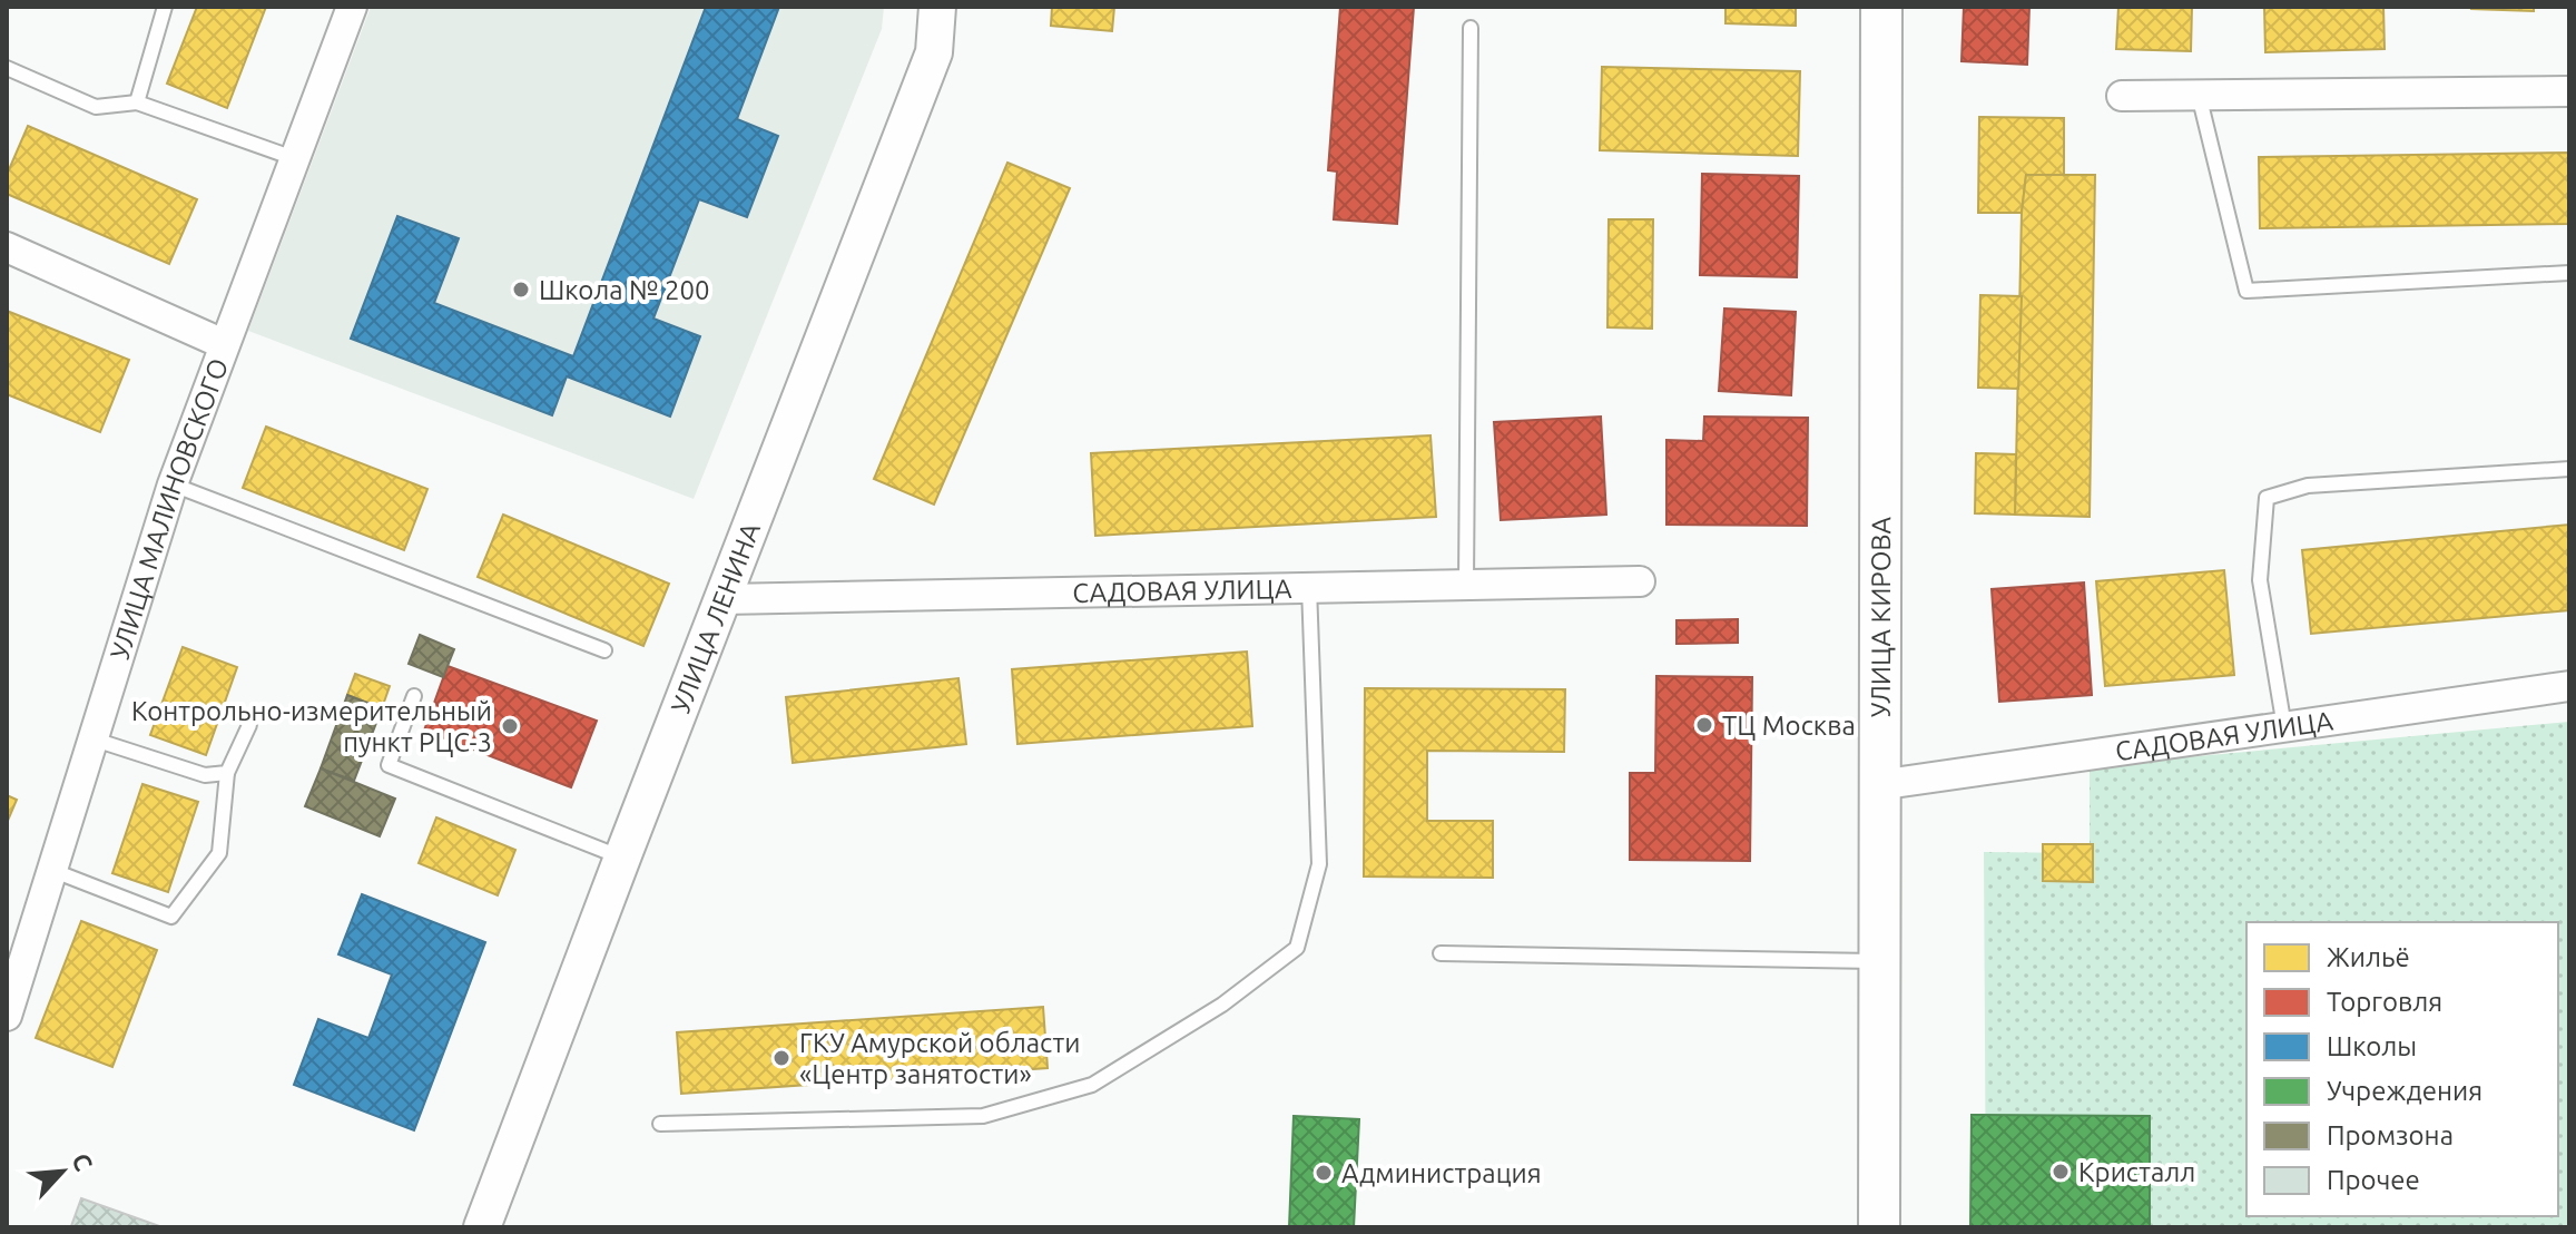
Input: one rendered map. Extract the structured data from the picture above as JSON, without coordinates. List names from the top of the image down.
{
  "streets": {
    "main road": ["УЛИЦА КИРОВА"],
    "street": ["УЛИЦА МАЛИНОВСКОГО", "САДОВАЯ УЛИЦА", "УЛИЦА ЛЕНИНА"]
  },
  "crossings": [
    ["САДОВАЯ УЛИЦА", "УЛИЦА КИРОВА"],
    ["САДОВАЯ УЛИЦА", "УЛИЦА ЛЕНИНА"]
  ],
  "places": [
    "Школа № 200",
    "ТЦ Москва",
    "Контрольно-измерительный пункт РЦС-3",
    "ГКУ Амурской области «Центр занятости»",
    "Кристалл",
    "Администрация"
  ],
  "legend": [
    "Жильё",
    "Торговля",
    "Школы",
    "Учреждения",
    "Промзона",
    "Прочее"
  ],
  "north": "top right"
}
